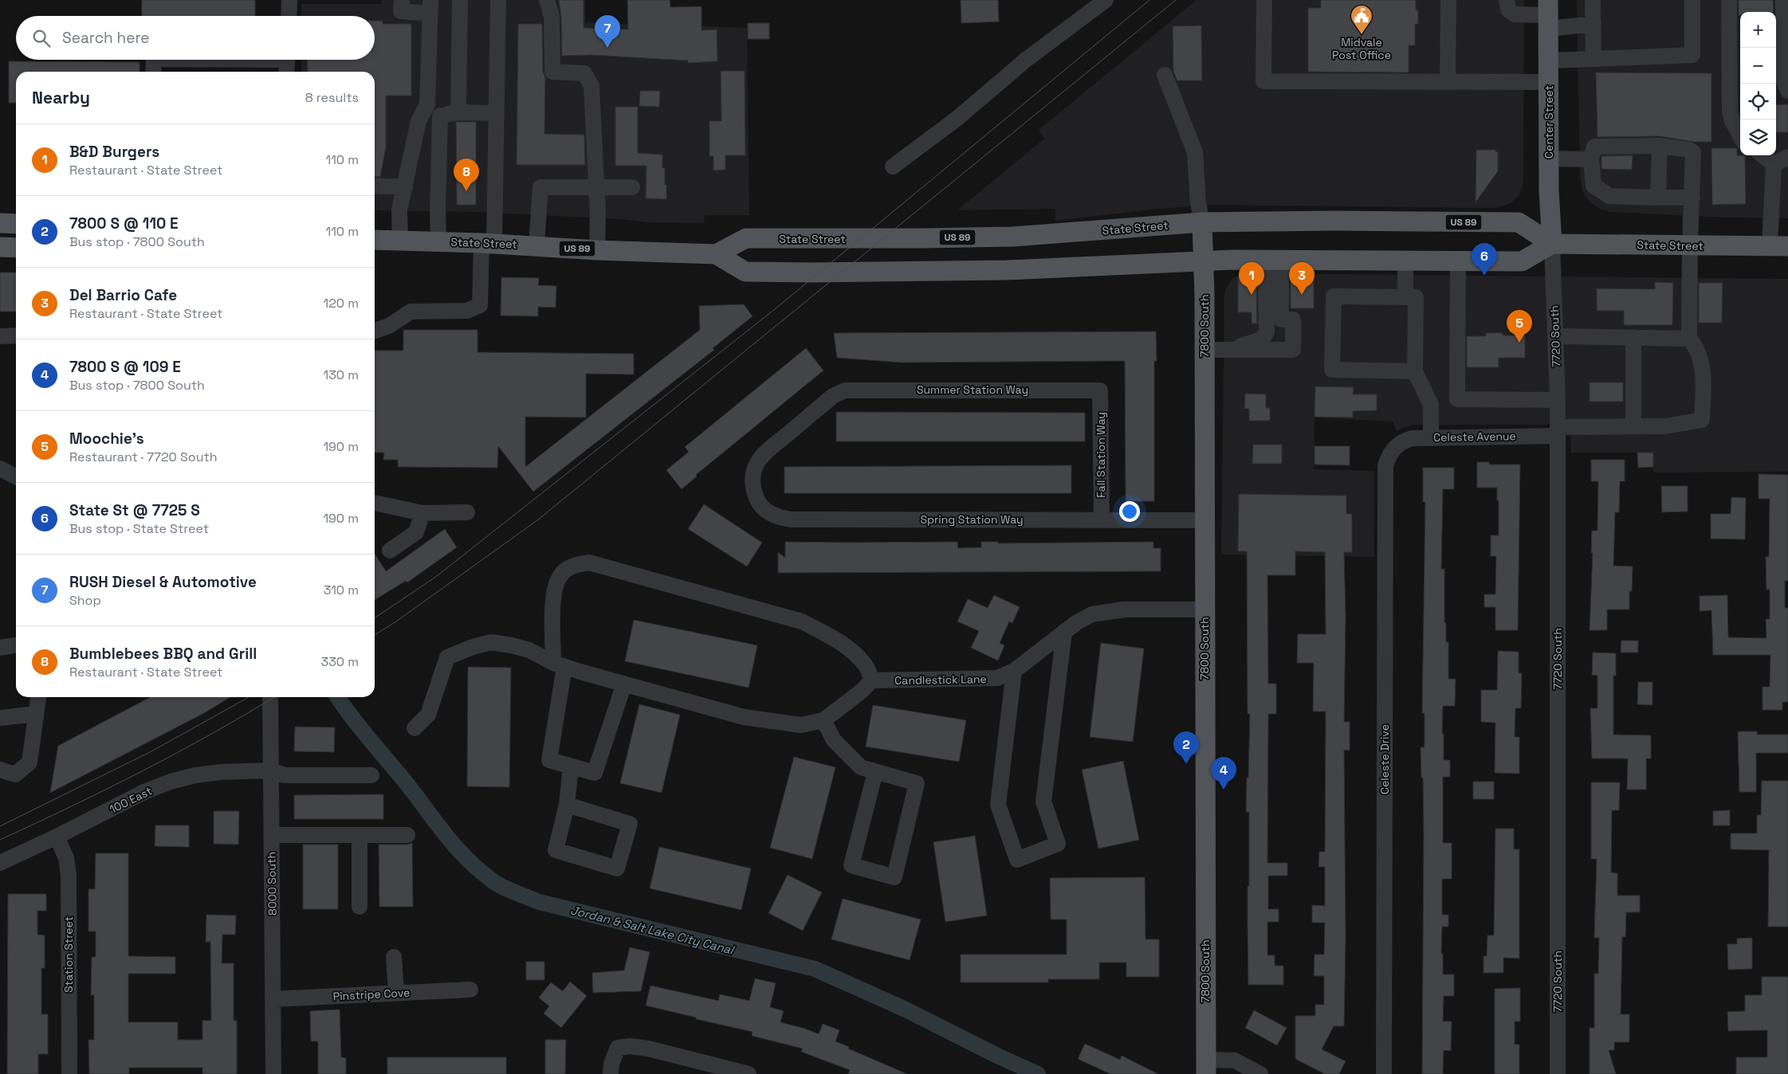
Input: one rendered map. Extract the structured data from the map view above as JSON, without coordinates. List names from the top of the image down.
{
  "streets": {
    "main road": [
      "Center Street",
      "US 89",
      "State Street",
      "7800 South"
    ],
    "street": [
      "7720 South",
      "Summer Station Way",
      "Celeste Avenue",
      "Fall Station Way",
      "Spring Station Way",
      "Candlestick Lane",
      "Celeste Drive",
      "100 East",
      "8000 South",
      "Station Street",
      "Pinstripe Cove"
    ]
  },
  "crossings": [
    ["Center Street", "State Street"],
    ["Center Street", "7720 South"],
    ["State Street", "7800 South"],
    ["State Street", "7720 South"],
    ["7800 South", "Spring Station Way"],
    ["7800 South", "Candlestick Lane"],
    ["7720 South", "Celeste Avenue"],
    ["Summer Station Way", "Fall Station Way"],
    ["Summer Station Way", "Spring Station Way"],
    ["Celeste Avenue", "Celeste Drive"],
    ["Fall Station Way", "Spring Station Way"],
    ["100 East", "8000 South"],
    ["100 East", "Station Street"],
    ["8000 South", "Pinstripe Cove"]
  ],
  "water": ["Jordan & Salt Lake City Canal"],
  "places": {
    "public building": ["Midvale Post Office"]
  },
  "page": {
    "map_buttons": ["+", "−"],
    "pins": [
      "7",
      "8",
      "6",
      "1",
      "3",
      "5",
      "2",
      "4"
    ],
    "search": "Search here",
    "heading": ["Nearby", "8 results"],
    "list": [
      {
        "mark": "1",
        "name": "B&D Burgers",
        "note": "Restaurant · State Street",
        "value": "110 m"
      },
      {
        "mark": "2",
        "name": "7800 S @ 110 E",
        "note": "Bus stop · 7800 South",
        "value": "110 m"
      },
      {
        "mark": "3",
        "name": "Del Barrio Cafe",
        "note": "Restaurant · State Street",
        "value": "120 m"
      },
      {
        "mark": "4",
        "name": "7800 S @ 109 E",
        "note": "Bus stop · 7800 South",
        "value": "130 m"
      },
      {
        "mark": "5",
        "name": "Moochie's",
        "note": "Restaurant · 7720 South",
        "value": "190 m"
      },
      {
        "mark": "6",
        "name": "State St @ 7725 S",
        "note": "Bus stop · State Street",
        "value": "190 m"
      },
      {
        "mark": "7",
        "name": "RUSH Diesel & Automotive",
        "note": "Shop",
        "value": "310 m"
      },
      {
        "mark": "8",
        "name": "Bumblebees BBQ and Grill",
        "note": "Restaurant · State Street",
        "value": "330 m"
      }
    ]
  }
}
